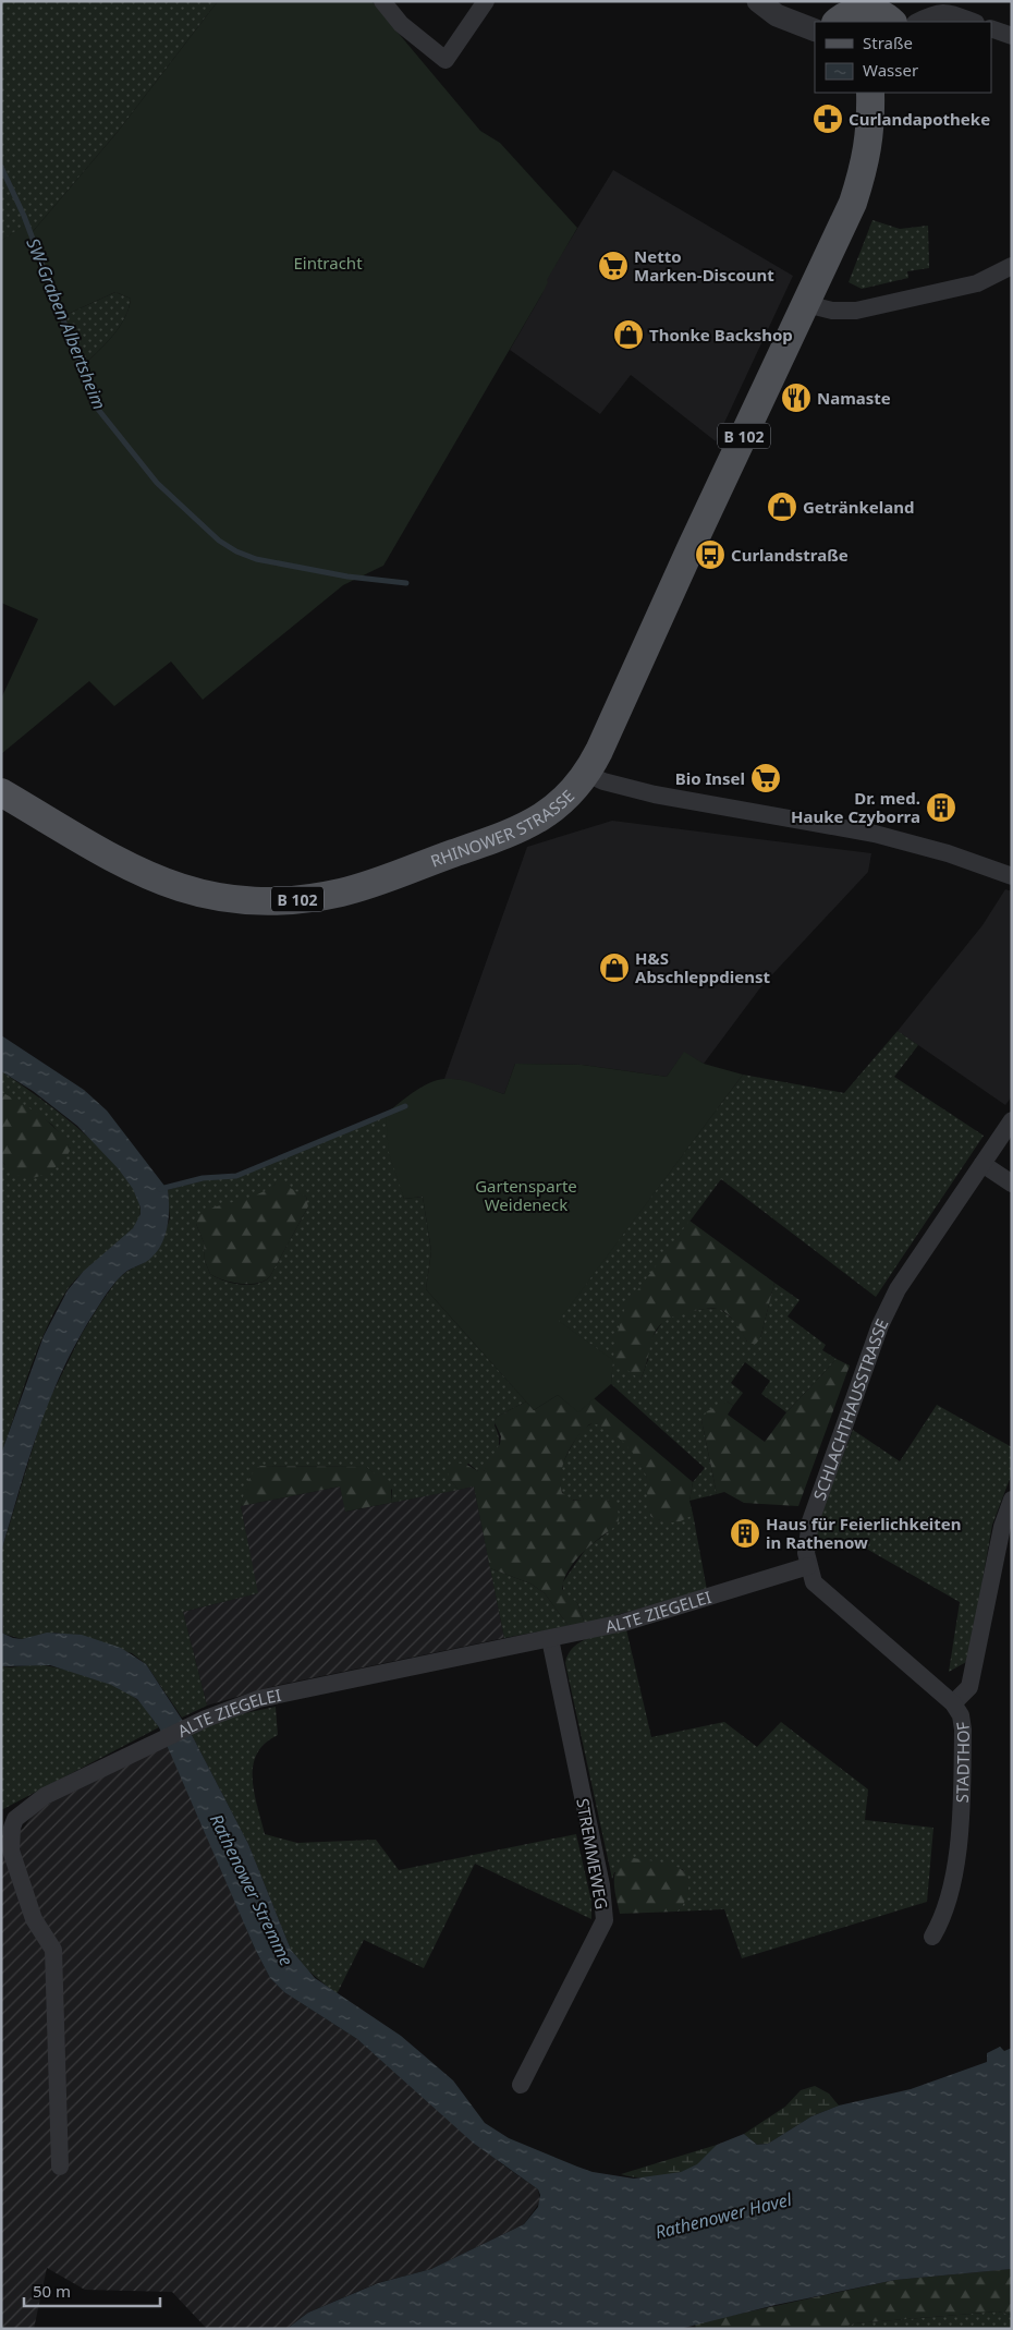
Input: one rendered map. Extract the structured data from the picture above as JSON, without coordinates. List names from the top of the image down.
{
  "streets": {
    "main road": ["B 102", "RHINOWER STRASSE"],
    "street": [
      "SCHLACHTHAUSSTRASSE",
      "ALTE ZIEGELEI",
      "STADTHOF",
      "STREMMEWEG"
    ]
  },
  "crossings": [
    ["B 102", "RHINOWER STRASSE"],
    ["SCHLACHTHAUSSTRASSE", "ALTE ZIEGELEI"],
    ["SCHLACHTHAUSSTRASSE", "STADTHOF"],
    ["ALTE ZIEGELEI", "STREMMEWEG"]
  ],
  "water": ["SW-Graben Albertsheim", "Rathenower Stremme", "Rathenower Havel"],
  "parks": ["Eintracht", "Gartensparte Weideneck"],
  "places": {
    "pharmacy": ["Curlandapotheke"],
    "supermarket": ["Netto Marken-Discount", "Bio Insel"],
    "shop": ["Thonke Backshop", "Getränkeland", "H&S Abschleppdienst"],
    "restaurant": ["Namaste"],
    "bus stop": ["Curlandstraße"],
    "building": ["Dr. med. Hauke Czyborra", "Haus für Feierlichkeiten in Rathenow"]
  },
  "legend": ["Straße", "Wasser"],
  "scale_bar": "50 m"
}
